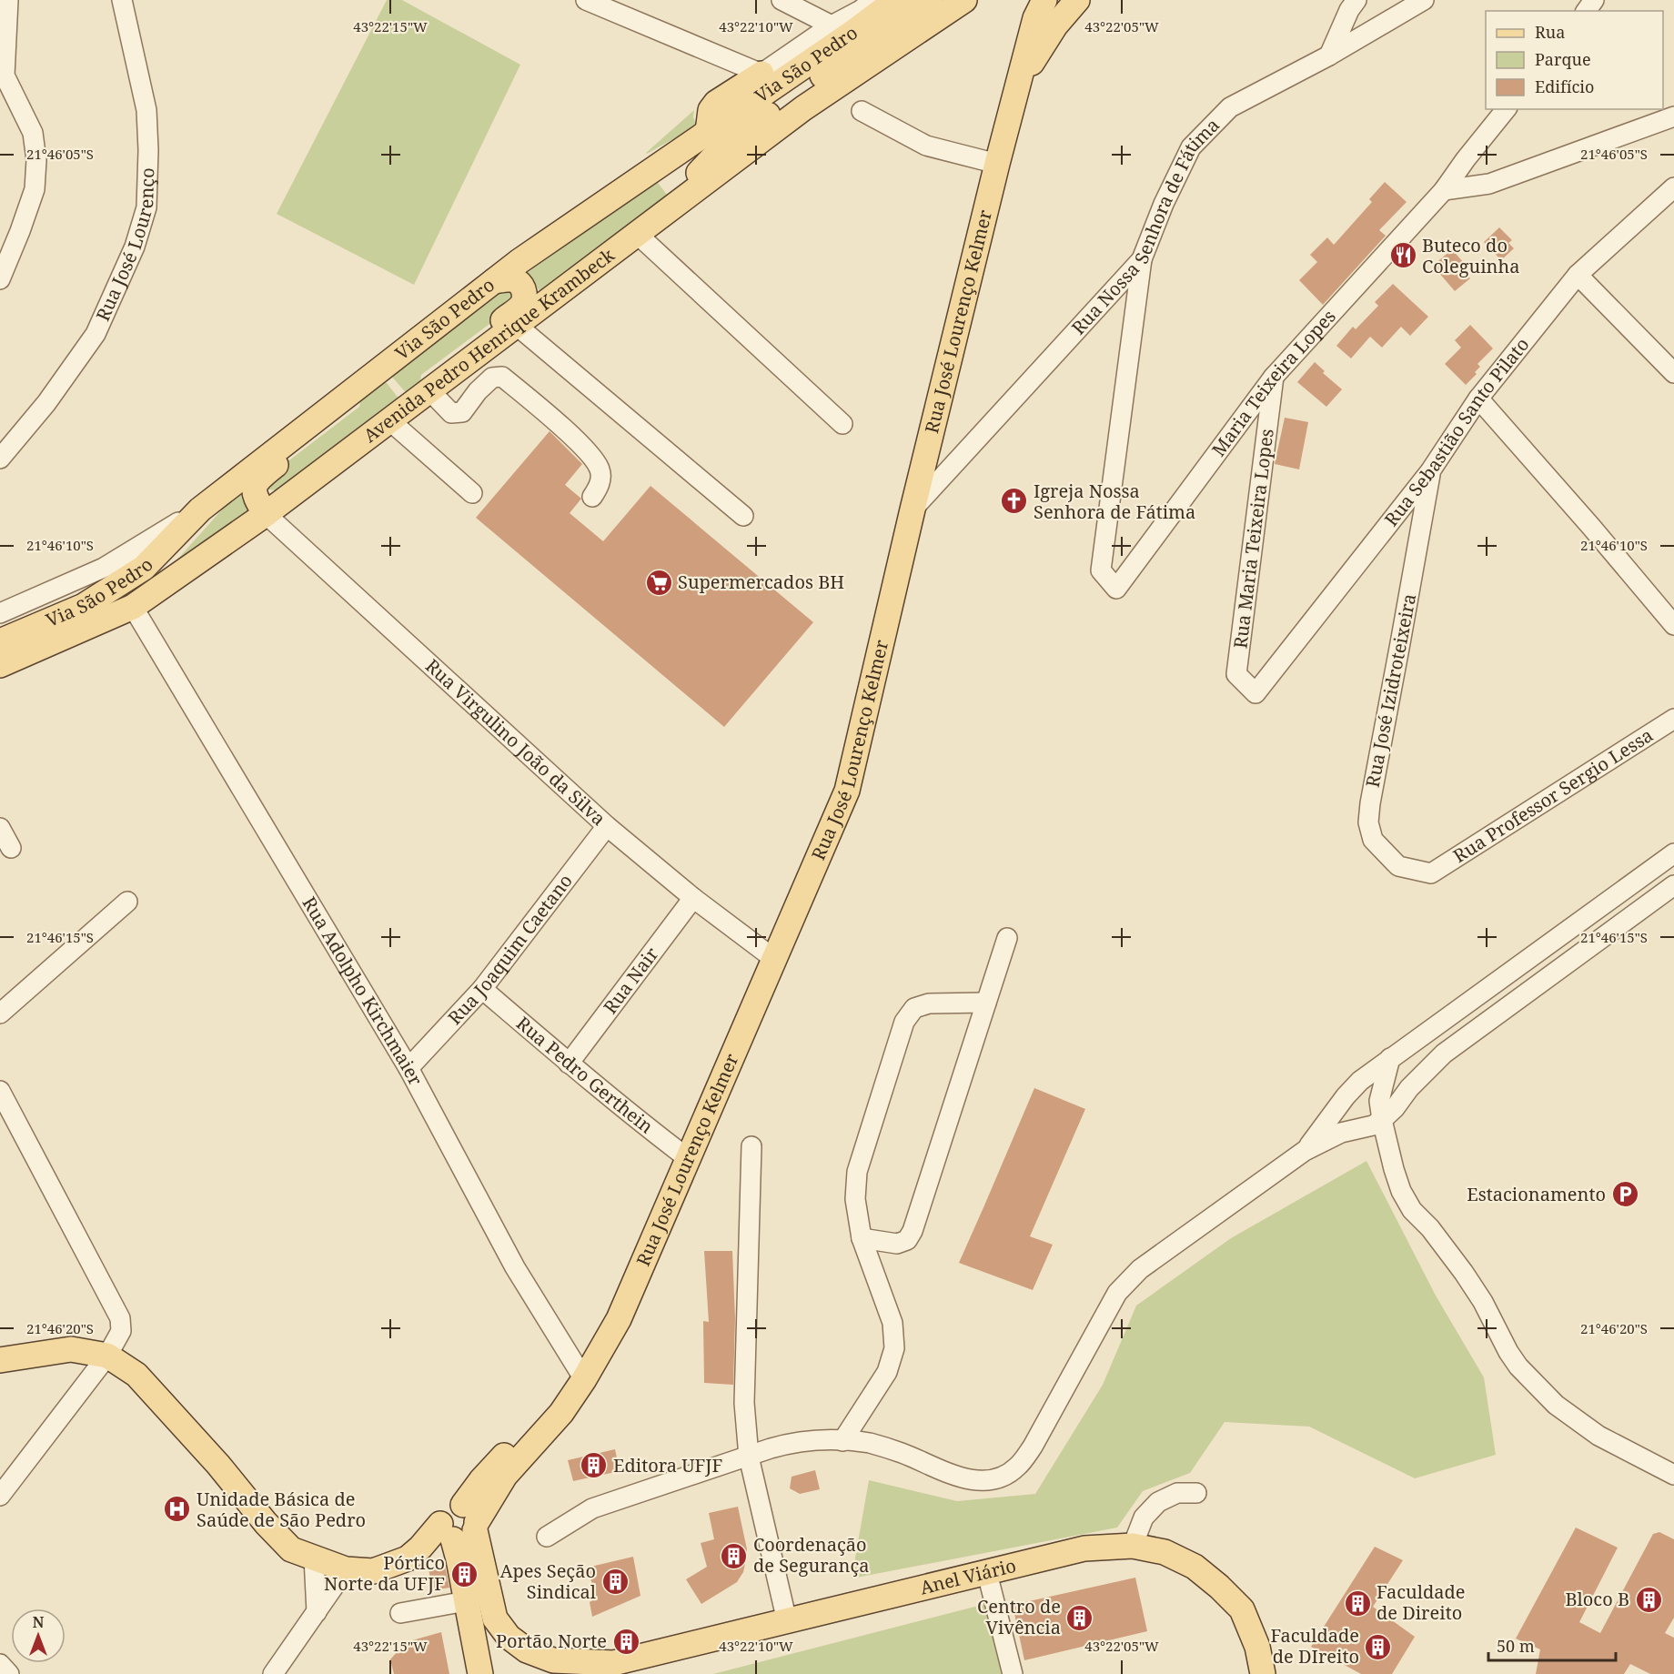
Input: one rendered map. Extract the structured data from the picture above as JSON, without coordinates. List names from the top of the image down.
{
  "streets": {
    "main road": [
      "Via São Pedro",
      "Rua José Lourenço Kelmer",
      "Avenida Pedro Henrique Krambeck",
      "Anel Viário"
    ],
    "street": [
      "Rua Nossa Senhora de Fátima",
      "Rua José Lourenço",
      "Maria Teixeira Lopes",
      "Rua Sebastião Santo Pilato",
      "Rua Maria Teixeira Lopes",
      "Rua José Izidroteixeira",
      "Rua Virgulino João da Silva",
      "Rua Professor Sergio Lessa",
      "Rua Joaquim Caetano",
      "Rua Nair",
      "Rua Adolpho Kirchmaier",
      "Rua Pedro Gerthein"
    ]
  },
  "crossings": [
    ["Via São Pedro", "Avenida Pedro Henrique Krambeck"],
    ["Rua Nossa Senhora de Fátima", "Rua José Lourenço Kelmer"],
    ["Rua Nossa Senhora de Fátima", "Maria Teixeira Lopes"],
    ["Rua José Lourenço Kelmer", "Rua Virgulino João da Silva"],
    ["Rua José Lourenço Kelmer", "Rua Adolpho Kirchmaier"],
    ["Rua José Lourenço Kelmer", "Rua Pedro Gerthein"],
    ["Rua José Lourenço Kelmer", "Anel Viário"],
    ["Avenida Pedro Henrique Krambeck", "Rua Virgulino João da Silva"],
    ["Avenida Pedro Henrique Krambeck", "Rua Adolpho Kirchmaier"],
    ["Maria Teixeira Lopes", "Rua Maria Teixeira Lopes"],
    ["Rua Sebastião Santo Pilato", "Rua Maria Teixeira Lopes"],
    ["Rua Sebastião Santo Pilato", "Rua José Izidroteixeira"],
    ["Rua José Izidroteixeira", "Rua Professor Sergio Lessa"],
    ["Rua Virgulino João da Silva", "Rua Joaquim Caetano"],
    ["Rua Virgulino João da Silva", "Rua Nair"],
    ["Rua Joaquim Caetano", "Rua Adolpho Kirchmaier"],
    ["Rua Joaquim Caetano", "Rua Pedro Gerthein"],
    ["Rua Nair", "Rua Pedro Gerthein"]
  ],
  "places": {
    "restaurant": ["Buteco do Coleguinha"],
    "church": ["Igreja Nossa Senhora de Fátima"],
    "supermarket": ["Supermercados BH"],
    "parking": ["Estacionamento"],
    "building": [
      "Editora UFJF",
      "Coordenação de Segurança",
      "Pórtico Norte da UFJF",
      "Apes Seção Sindical",
      "Bloco B",
      "Faculdade de Direito",
      "Centro de Vivência",
      "Portão Norte",
      "Faculdade de DIreito"
    ],
    "hospital": ["Unidade Básica de Saúde de São Pedro"]
  },
  "legend": ["Rua", "Parque", "Edifício"],
  "scale_bar": "50 m",
  "north": "top",
  "coordinates": [
    "43°22'15\"W",
    "43°22'10\"W",
    "43°22'05\"W",
    "21°46'05\"S",
    "21°46'10\"S",
    "21°46'15\"S",
    "21°46'20\"S"
  ]
}
